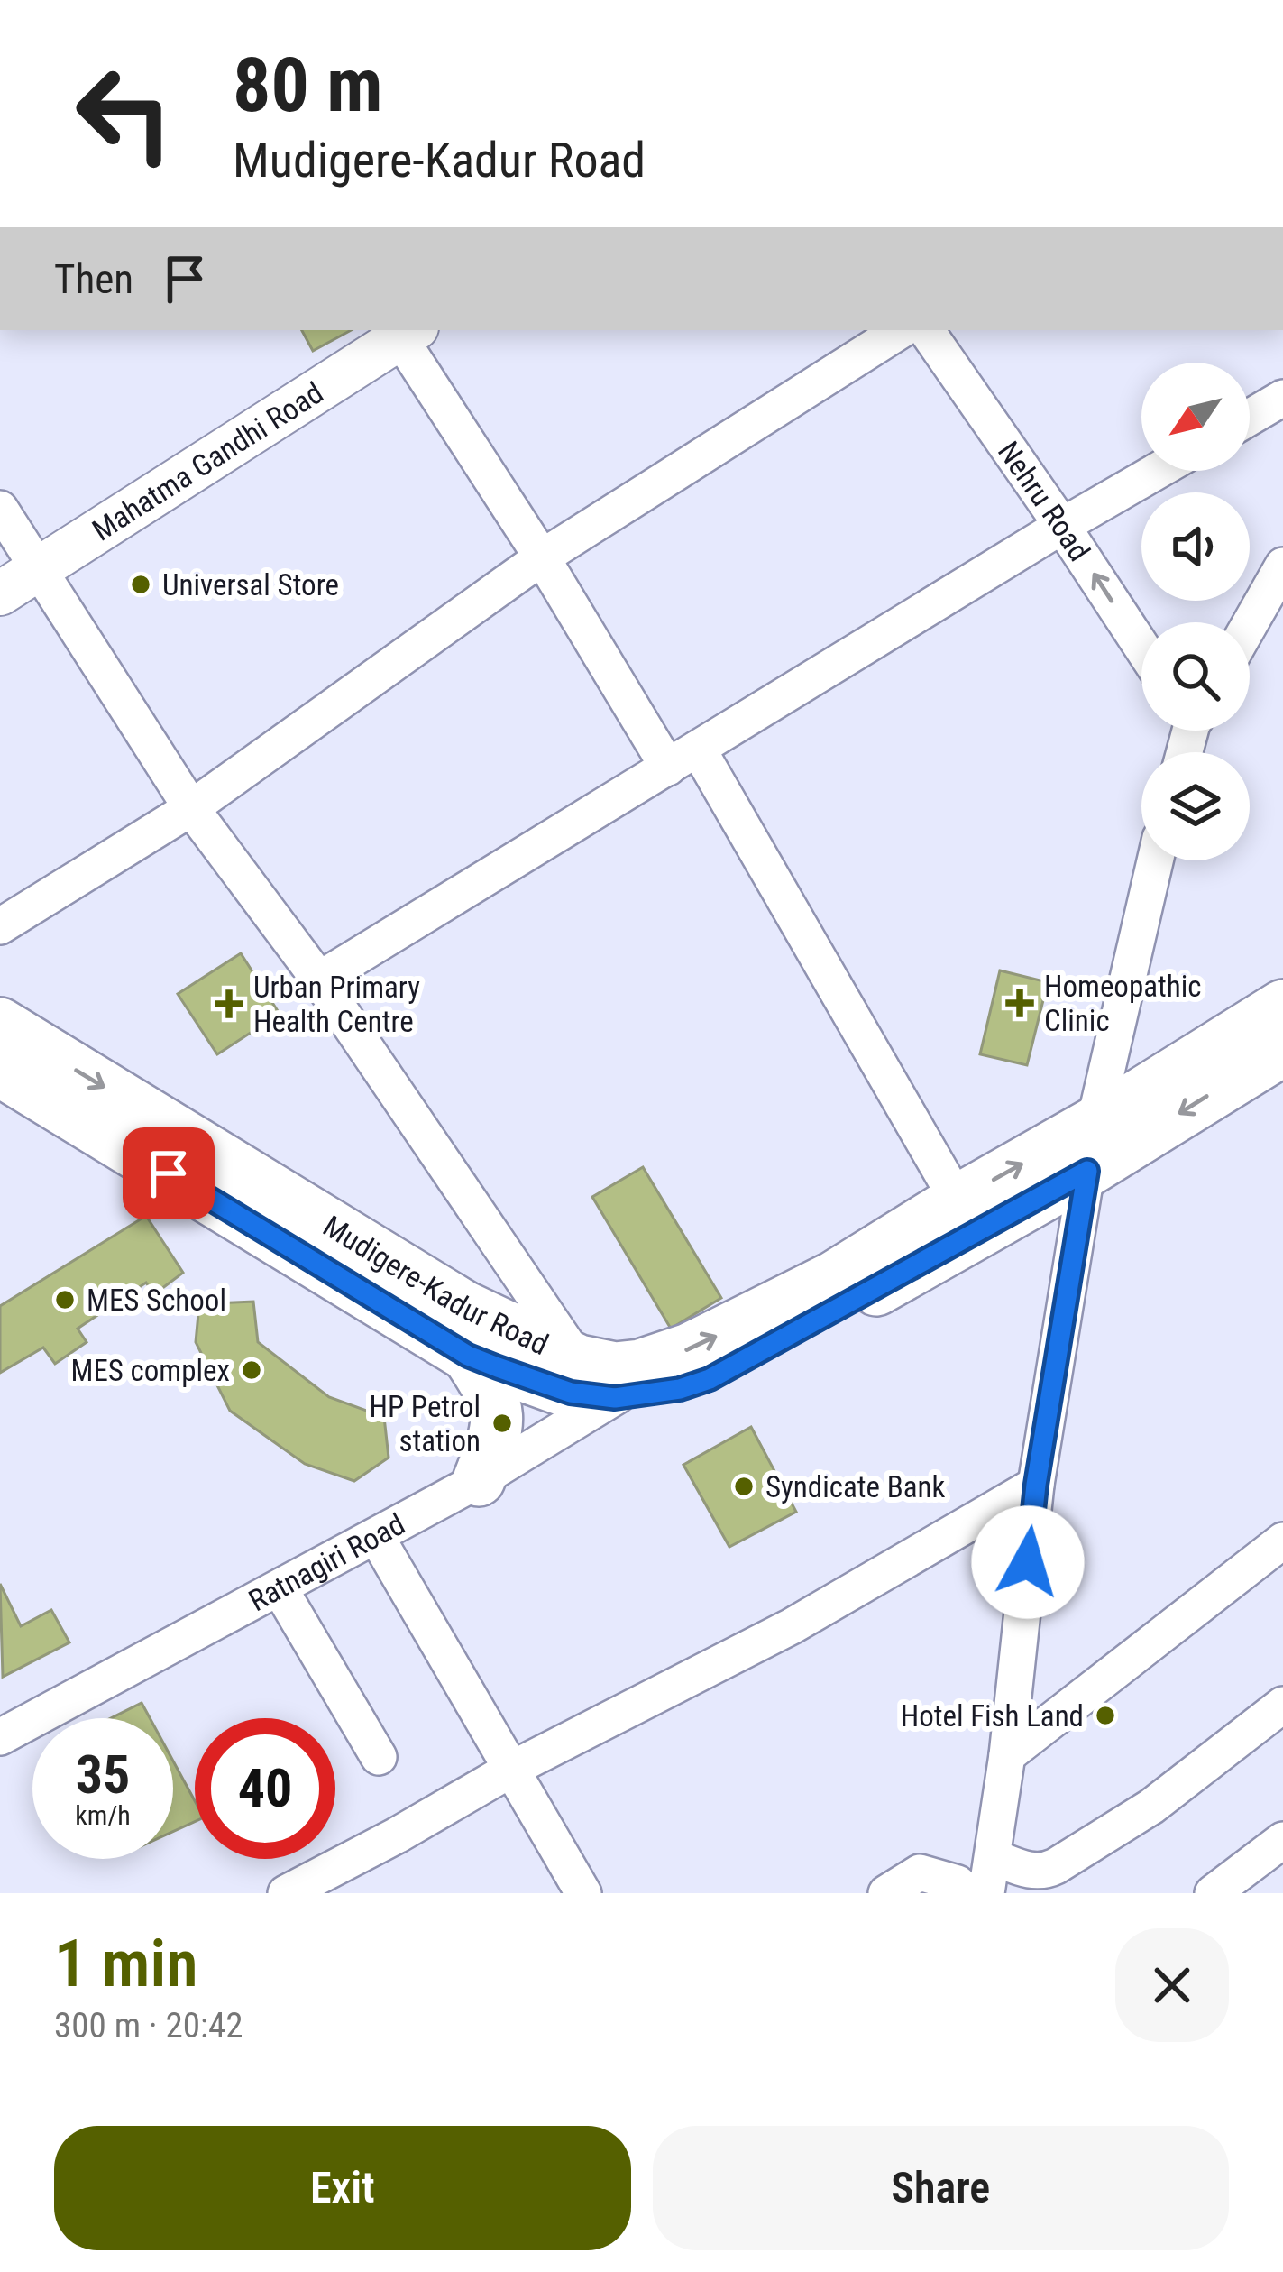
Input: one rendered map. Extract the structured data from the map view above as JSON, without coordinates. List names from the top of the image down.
{
  "streets": {
    "highway": ["Mudigere-Kadur Road"],
    "main road": ["Mahatma Gandhi Road"],
    "street": ["Nehru Road", "Ratnagiri Road"]
  },
  "crossings": [
    ["Mudigere-Kadur Road", "Ratnagiri Road"]
  ],
  "one_way": ["Nehru Road"],
  "places": {
    "other": [
      "Universal Store",
      "MES School",
      "MES complex",
      "HP Petrol station",
      "Syndicate Bank",
      "Hotel Fish Land"
    ],
    "health": ["Homeopathic Clinic", "Urban Primary Health Centre"]
  },
  "north": "bottom left",
  "page": {
    "turn": ["80 m", "Mudigere-Kadur Road"],
    "then": "Then",
    "speed": "35 km/h",
    "limit": "40",
    "heading": ["1 min", "300 m · 20:42"],
    "buttons": ["Exit", "Share"]
  }
}
